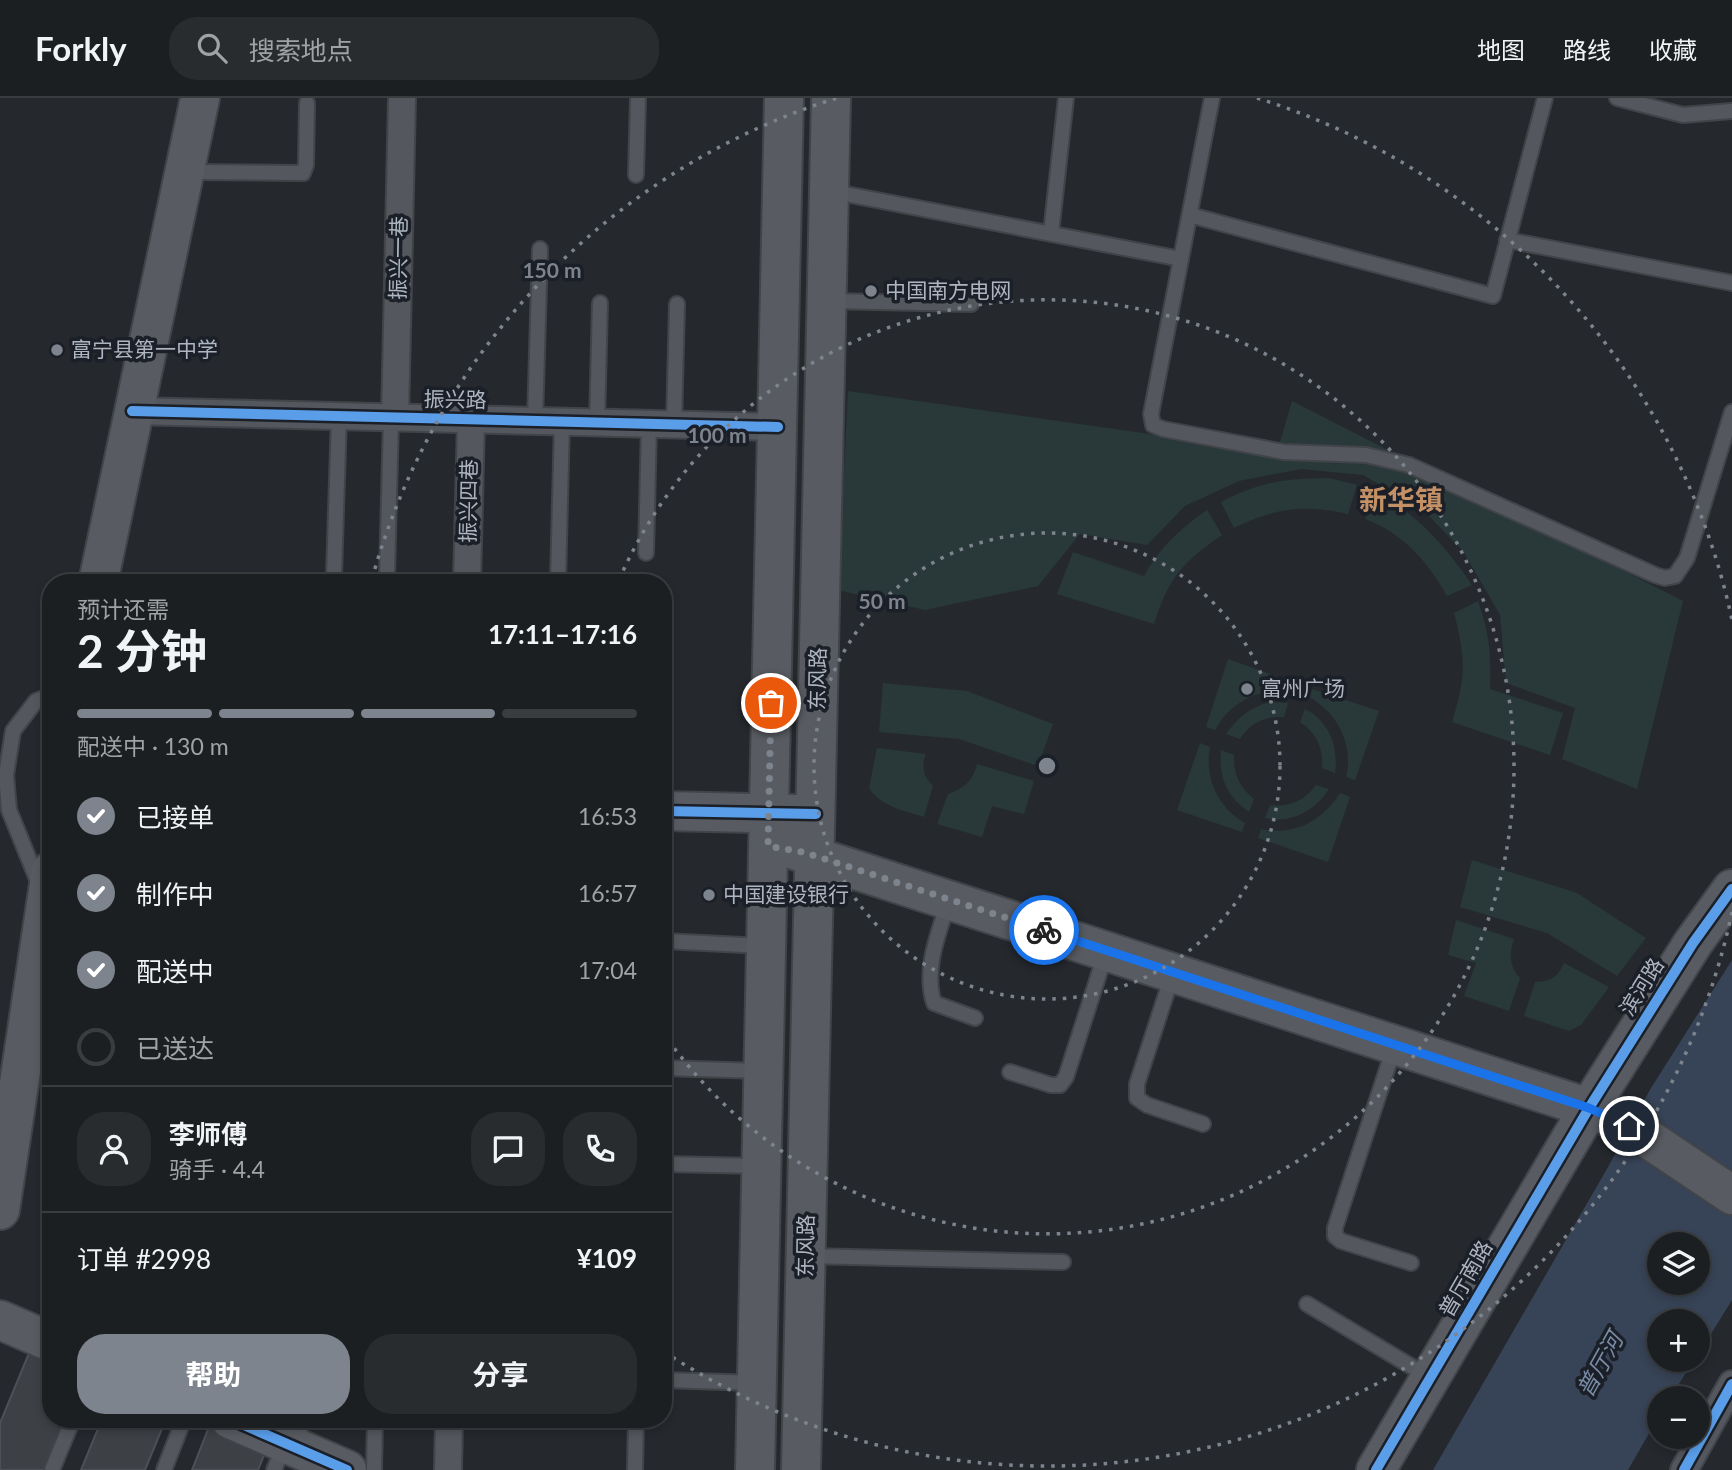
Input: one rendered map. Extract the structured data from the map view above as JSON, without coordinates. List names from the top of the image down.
{
  "streets": {
    "main road": ["东风路", "滨河路", "普厅南路"],
    "street": ["振兴一巷", "振兴路", "振兴四巷"]
  },
  "crossings": [
    ["振兴一巷", "振兴路"],
    ["振兴路", "振兴四巷"],
    ["滨河路", "普厅南路"]
  ],
  "districts": ["新华镇"],
  "water": ["普厅河"],
  "places": [
    "中国南方电网",
    "富宁县第一中学",
    "富州广场",
    "中国建设银行"
  ],
  "page": {
    "header": "Forkly",
    "search": "搜索地点",
    "nav": ["地图", "路线", "收藏"],
    "heading": ["2 分钟", "预计还需", "17:11–17:16"],
    "panel": [
      "李师傅",
      "骑手 · 4.4",
      "订单 #2998",
      "¥109"
    ],
    "bar": "配送中 · 130 m",
    "list": [
      ["已接单", "16:53"],
      ["制作中", "16:57"],
      ["配送中", "17:04"],
      "已送达"
    ],
    "map_buttons": ["+", "−"],
    "buttons": ["帮助", "分享"]
  },
  "rings": ["150 m", "100 m", "50 m"]
}
